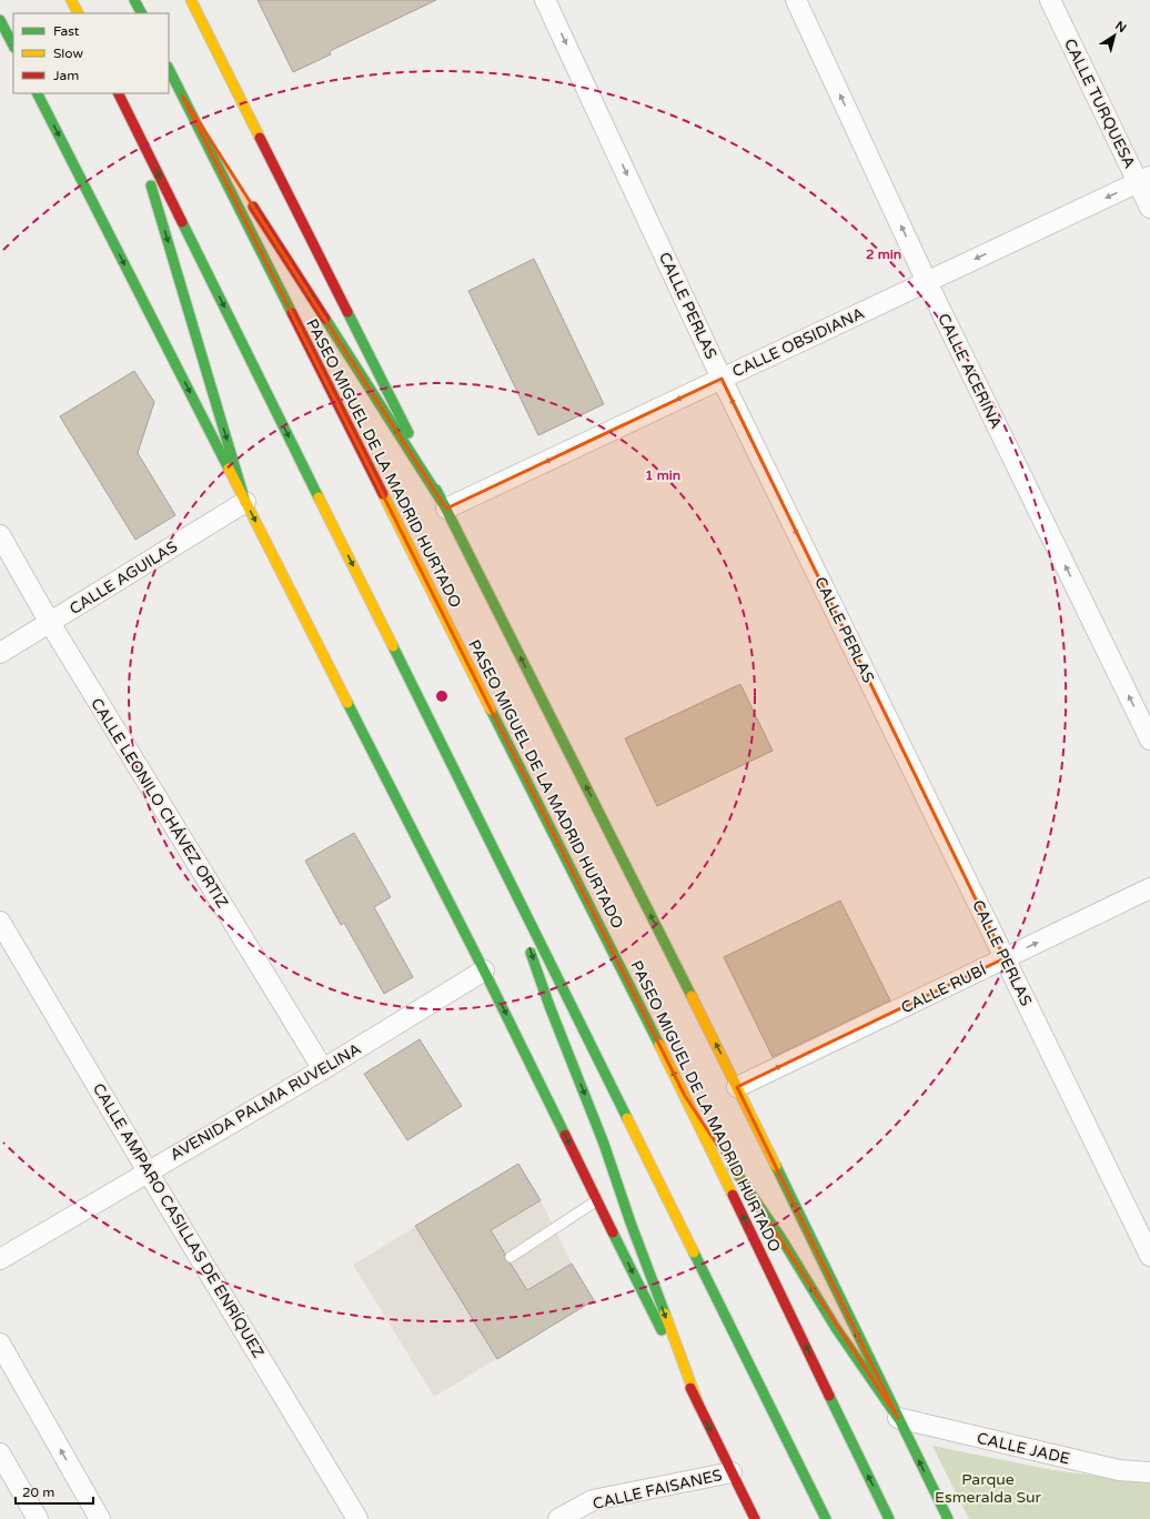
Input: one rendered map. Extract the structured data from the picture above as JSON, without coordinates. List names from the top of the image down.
{
  "streets": {
    "main road": ["PASEO MIGUEL DE LA MADRID HURTADO"],
    "street": [
      "CALLE TURQUESA",
      "CALLE PERLAS",
      "CALLE OBSIDIANA",
      "CALLE ACERINA",
      "CALLE AGUILAS",
      "CALLE LEONILO CHÁVEZ ORTIZ",
      "CALLE RUBÍ",
      "AVENIDA PALMA RUVELINA",
      "CALLE AMPARO CASILLAS DE ENRÍQUEZ",
      "CALLE JADE",
      "CALLE FAISANES"
    ]
  },
  "crossings": [
    ["CALLE TURQUESA", "CALLE OBSIDIANA"],
    ["CALLE PERLAS", "CALLE OBSIDIANA"],
    ["CALLE PERLAS", "CALLE RUBÍ"],
    ["CALLE OBSIDIANA", "CALLE ACERINA"],
    ["CALLE AGUILAS", "CALLE LEONILO CHÁVEZ ORTIZ"],
    ["CALLE LEONILO CHÁVEZ ORTIZ", "AVENIDA PALMA RUVELINA"],
    ["AVENIDA PALMA RUVELINA", "CALLE AMPARO CASILLAS DE ENRÍQUEZ"]
  ],
  "one_way": [
    "CALLE PERLAS",
    "CALLE OBSIDIANA",
    "CALLE ACERINA",
    "CALLE RUBÍ"
  ],
  "parks": ["Parque Esmeralda Sur"],
  "legend": ["Fast", "Slow", "Jam"],
  "scale_bar": "20 m",
  "north": "top right",
  "rings": ["2 min", "1 min"]
}
